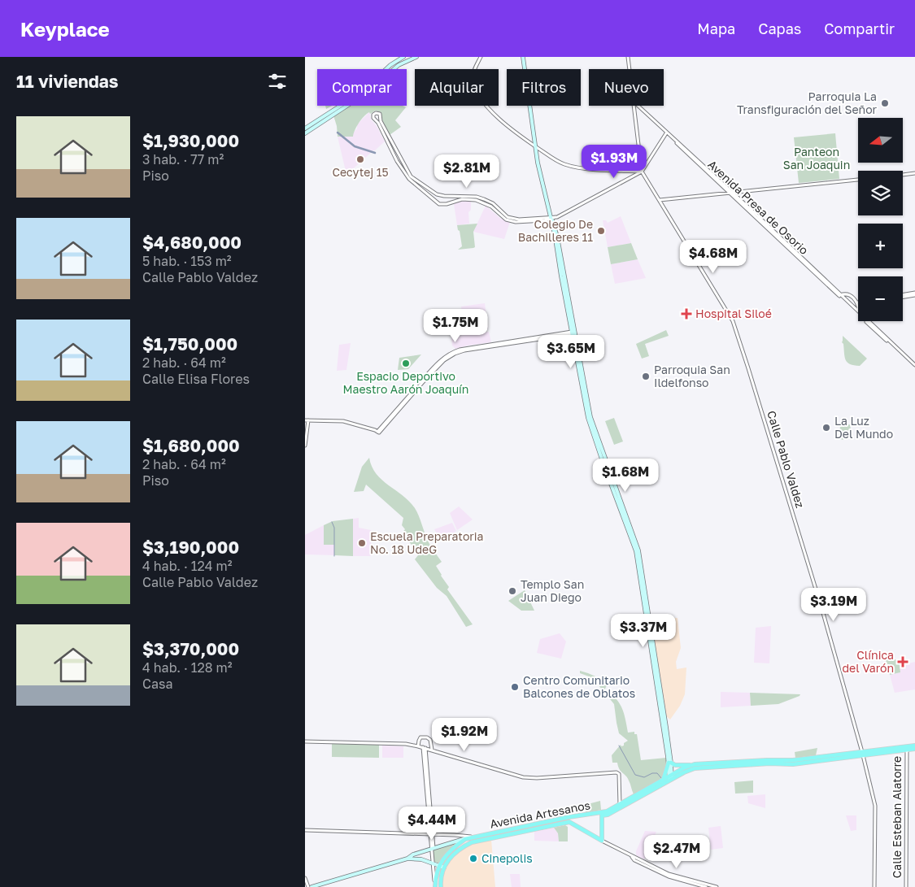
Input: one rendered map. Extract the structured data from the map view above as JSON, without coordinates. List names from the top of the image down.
{
  "streets": {
    "main road": ["Avenida Artesanos"],
    "street": ["Avenida Presa de Osorio", "Calle Pablo Valdez", "Calle Esteban Alatorre"]
  },
  "parks": ["Panteon San Joaquin"],
  "places": {
    "other": [
      "Parroquia La Transfiguración del Señor",
      "Cecytej 15",
      "Colegio De Bachilleres 11",
      "Espacio Deportivo Maestro Aarón Joaquín",
      "Parroquia San Ildelfonso",
      "La Luz Del Mundo",
      "Escuela Preparatoria No. 18 UdeG",
      "Templo San Juan Diego",
      "Centro Comunitario Balcones de Oblatos",
      "Cinepolis"
    ],
    "health": ["Hospital Siloé", "Clínica del Varón"]
  },
  "north": "left",
  "page": {
    "header": "Keyplace",
    "nav": ["Mapa", "Capas", "Compartir"],
    "heading": "11 viviendas",
    "chip": [
      "Comprar",
      "Alquilar",
      "Filtros",
      "Nuevo"
    ],
    "list": [
      {
        "name": "$1,930,000",
        "note": "3 hab. · 77 m² · Piso"
      },
      {
        "name": "$4,680,000",
        "note": "5 hab. · 153 m² · Calle Pablo Valdez"
      },
      {
        "name": "$1,750,000",
        "note": "2 hab. · 64 m² · Calle Elisa Flores"
      },
      {
        "name": "$1,680,000",
        "note": "2 hab. · 64 m² · Piso"
      },
      {
        "name": "$3,190,000",
        "note": "4 hab. · 124 m² · Calle Pablo Valdez"
      },
      {
        "name": "$3,370,000",
        "note": "4 hab. · 128 m² · Casa"
      }
    ],
    "map_buttons": ["+", "−"],
    "price": [
      "$1.93M",
      "$2.81M",
      "$4.68M",
      "$1.75M",
      "$3.65M",
      "$1.68M",
      "$3.19M",
      "$3.37M",
      "$1.92M",
      "$4.44M",
      "$2.47M"
    ]
  }
}
